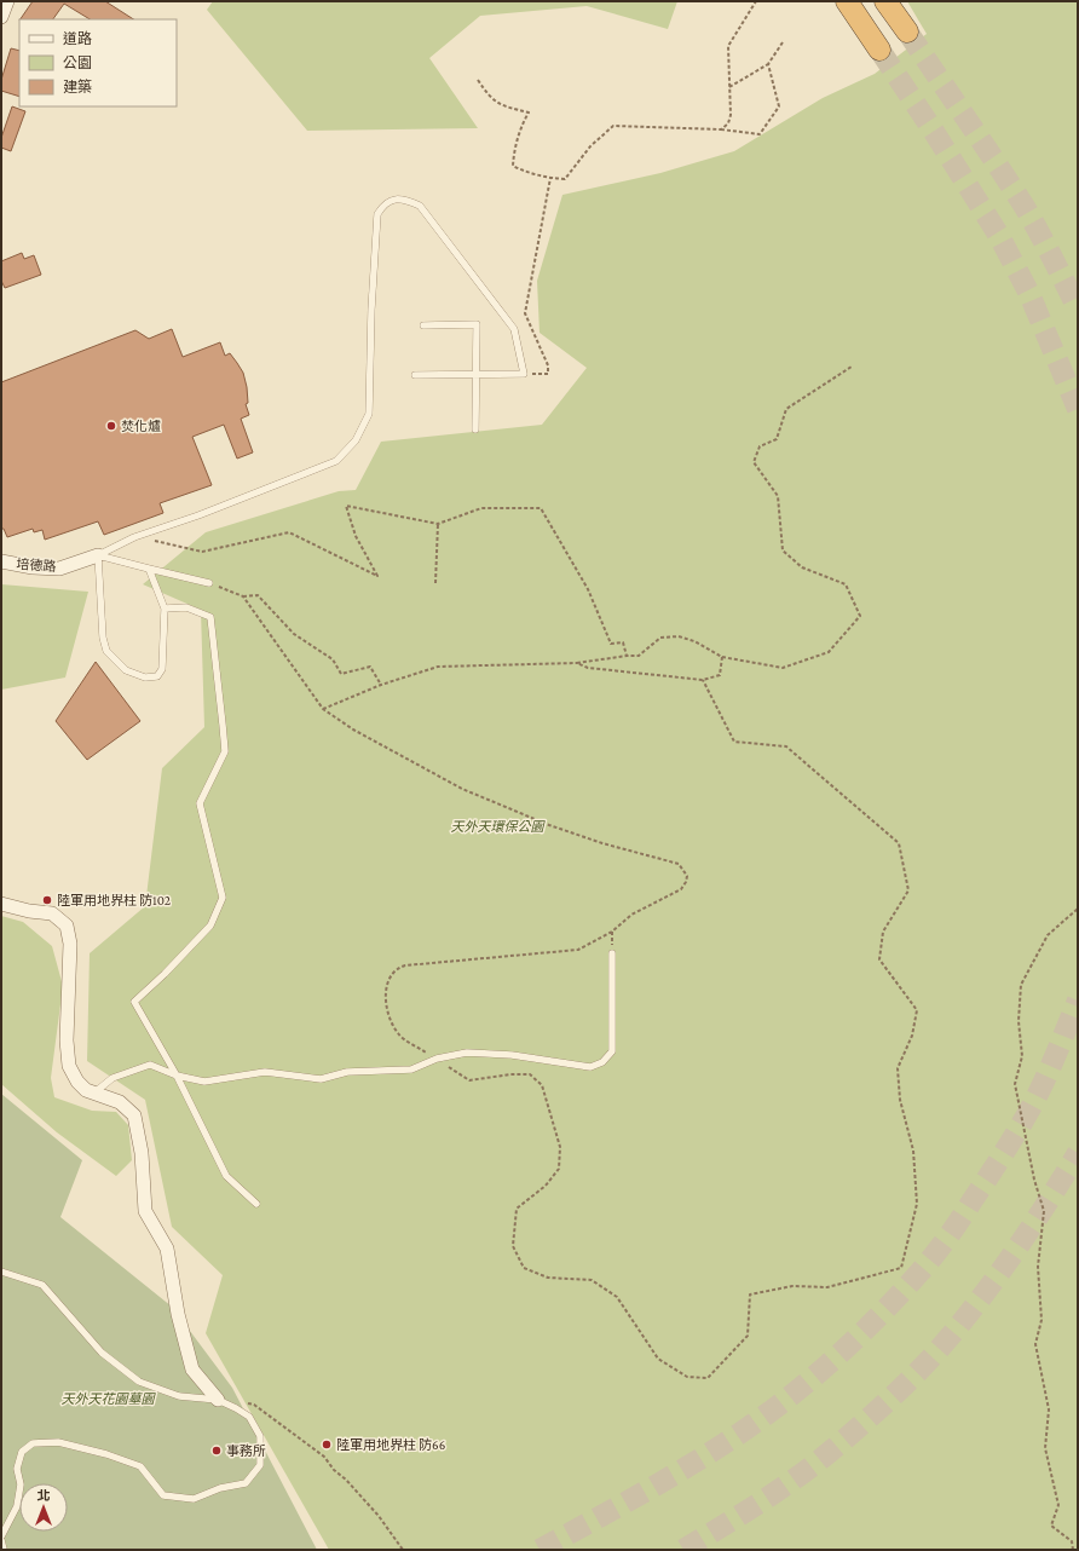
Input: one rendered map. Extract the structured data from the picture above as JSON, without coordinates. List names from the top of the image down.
{
  "streets": {
    "street": ["培德路"]
  },
  "parks": ["天外天環保公園", "天外天花園墓園"],
  "places": [
    "焚化爐",
    "陸軍用地界柱 防102",
    "陸軍用地界柱 防66",
    "事務所"
  ],
  "legend": ["道路", "公園", "建築"],
  "north": "top"
}
